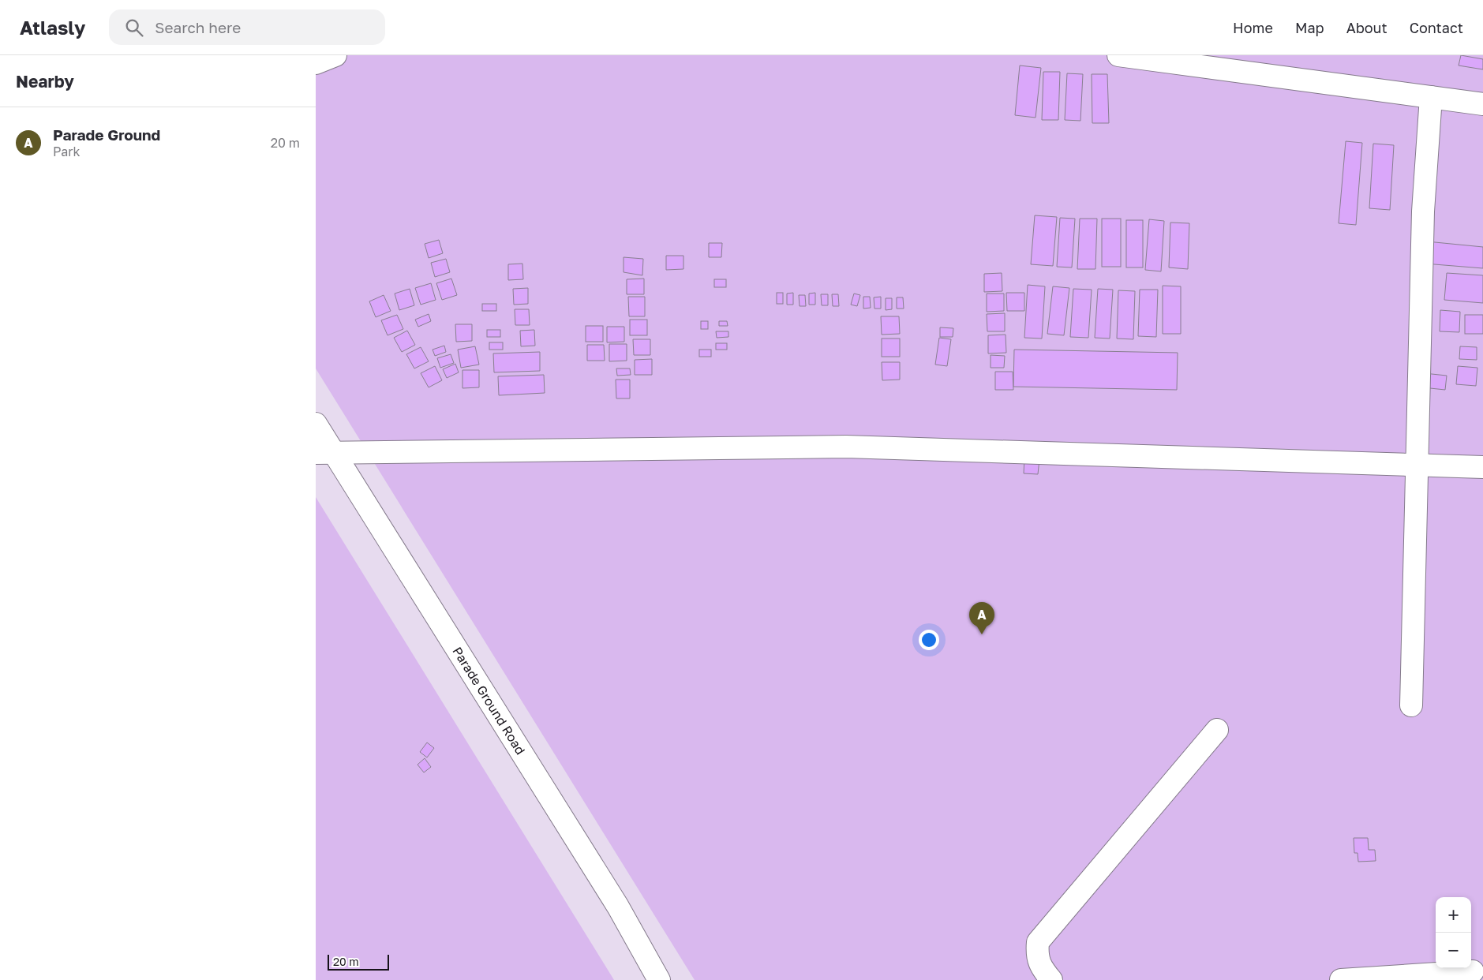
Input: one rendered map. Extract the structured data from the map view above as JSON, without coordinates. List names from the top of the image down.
{
  "streets": {
    "street": ["Parade Ground Road"]
  },
  "scale_bar": "20 m",
  "page": {
    "header": "Atlasly",
    "search": "Search here",
    "nav": [
      "Home",
      "Map",
      "About",
      "Contact"
    ],
    "heading": "Nearby",
    "list": [
      {
        "mark": "A",
        "name": "Parade Ground",
        "note": "Park",
        "value": "20 m"
      }
    ],
    "pins": "A",
    "map_buttons": ["+", "−"],
    "scale": "20 m"
  }
}
